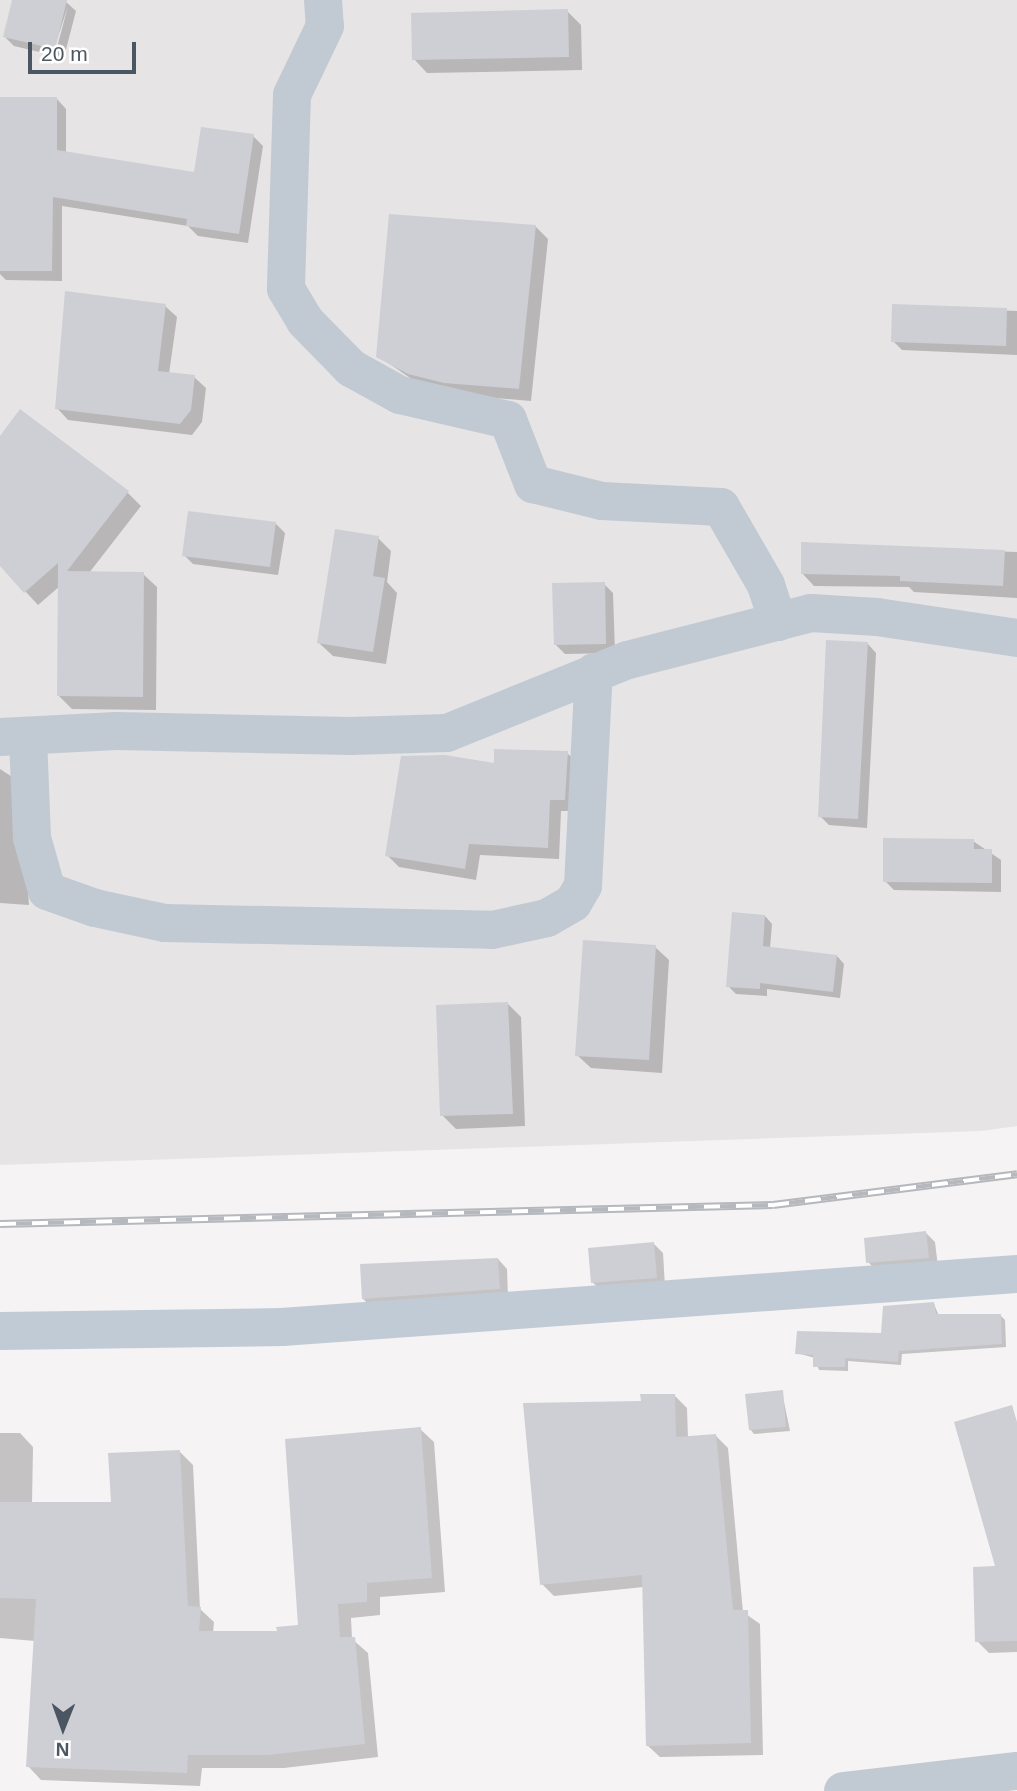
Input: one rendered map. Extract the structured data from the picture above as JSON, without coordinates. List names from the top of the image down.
{
  "scale_bar": "20 m",
  "north": "bottom"
}
